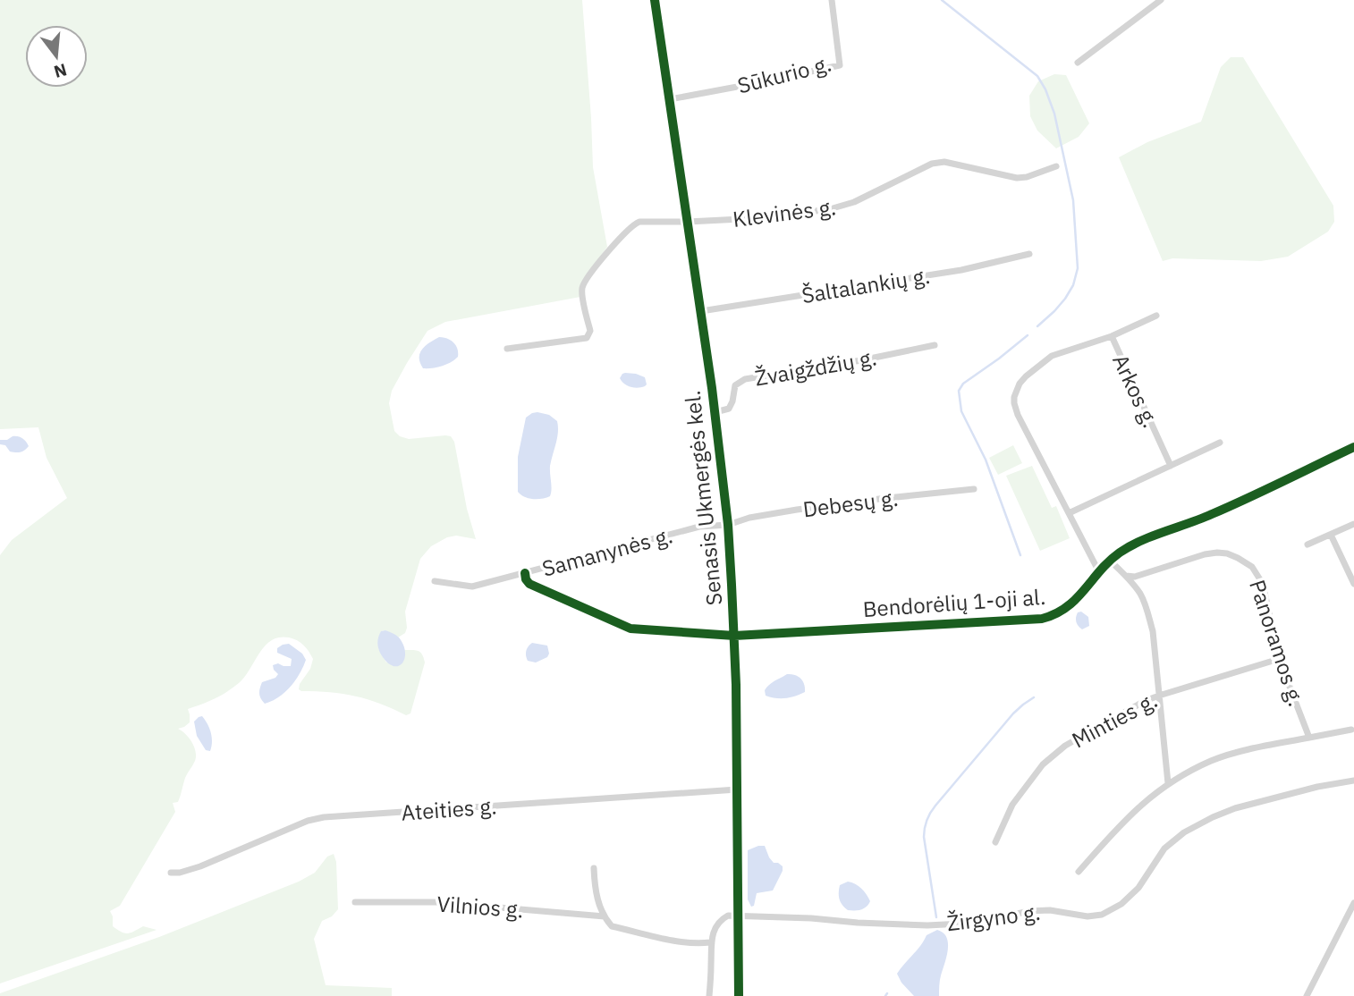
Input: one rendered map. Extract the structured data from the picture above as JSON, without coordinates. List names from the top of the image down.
{
  "streets": {
    "main road": ["Senasis Ukmergės kel."],
    "street": [
      "Sūkurio g.",
      "Klevinės g.",
      "Šaltalankių g.",
      "Žvaigždžių g.",
      "Arkos g.",
      "Debesų g.",
      "Samanynės g.",
      "Bendorėlių 1-oji al.",
      "Panoramos g.",
      "Minties g.",
      "Ateities g.",
      "Vilnios g.",
      "Žirgyno g."
    ]
  },
  "crossings": [
    ["Sūkurio g.", "Senasis Ukmergės kel."],
    ["Klevinės g.", "Senasis Ukmergės kel."],
    ["Šaltalankių g.", "Senasis Ukmergės kel."],
    ["Žvaigždžių g.", "Senasis Ukmergės kel."],
    ["Arkos g.", "Bendorėlių 1-oji al."],
    ["Senasis Ukmergės kel.", "Debesų g."],
    ["Senasis Ukmergės kel.", "Samanynės g."],
    ["Senasis Ukmergės kel.", "Bendorėlių 1-oji al."],
    ["Senasis Ukmergės kel.", "Ateities g."],
    ["Senasis Ukmergės kel.", "Žirgyno g."],
    ["Debesų g.", "Samanynės g."],
    ["Samanynės g.", "Bendorėlių 1-oji al."],
    ["Panoramos g.", "Minties g."]
  ],
  "north": "bottom"
}
